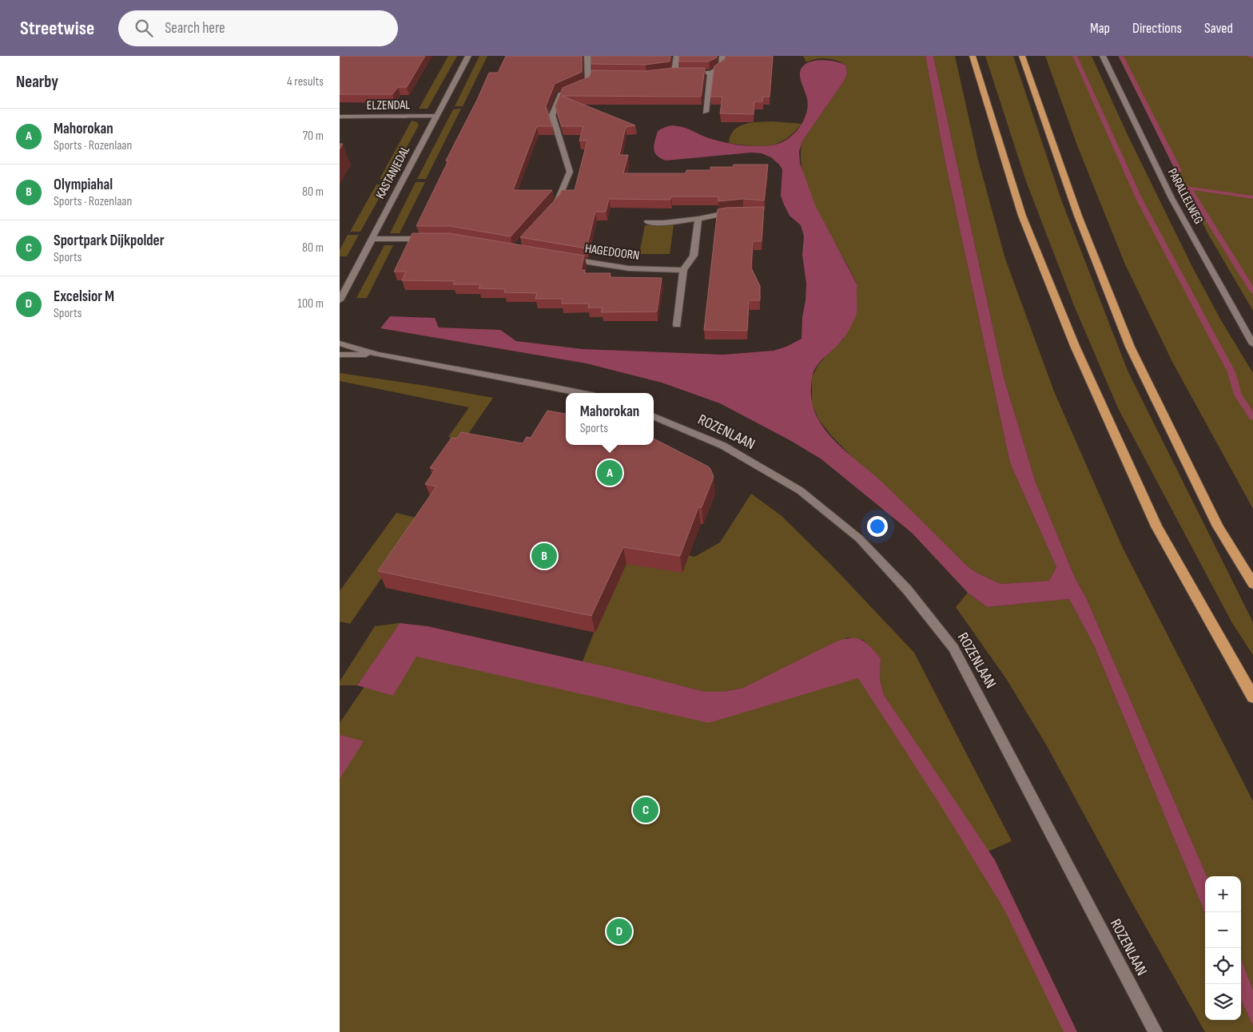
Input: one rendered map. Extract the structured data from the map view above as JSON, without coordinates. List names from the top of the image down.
{
  "streets": {
    "street": [
      "ELZENDAL",
      "KASTANJEDAL",
      "PARALLELWEG",
      "HAGEDOORN",
      "ROZENLAAN"
    ]
  },
  "crossings": [
    ["ELZENDAL", "KASTANJEDAL"]
  ],
  "page": {
    "header": "Streetwise",
    "search": "Search here",
    "nav": ["Map", "Directions", "Saved"],
    "heading": ["Nearby", "4 results"],
    "list": [
      {
        "mark": "A",
        "name": "Mahorokan",
        "note": "Sports · Rozenlaan",
        "value": "70 m"
      },
      {
        "mark": "B",
        "name": "Olympiahal",
        "note": "Sports · Rozenlaan",
        "value": "80 m"
      },
      {
        "mark": "C",
        "name": "Sportpark Dijkpolder",
        "note": "Sports",
        "value": "80 m"
      },
      {
        "mark": "D",
        "name": "Excelsior M",
        "note": "Sports",
        "value": "100 m"
      }
    ],
    "popup": ["Mahorokan", "Sports"],
    "pins": [
      "A",
      "B",
      "C",
      "D"
    ],
    "map_buttons": ["+", "−"]
  }
}
